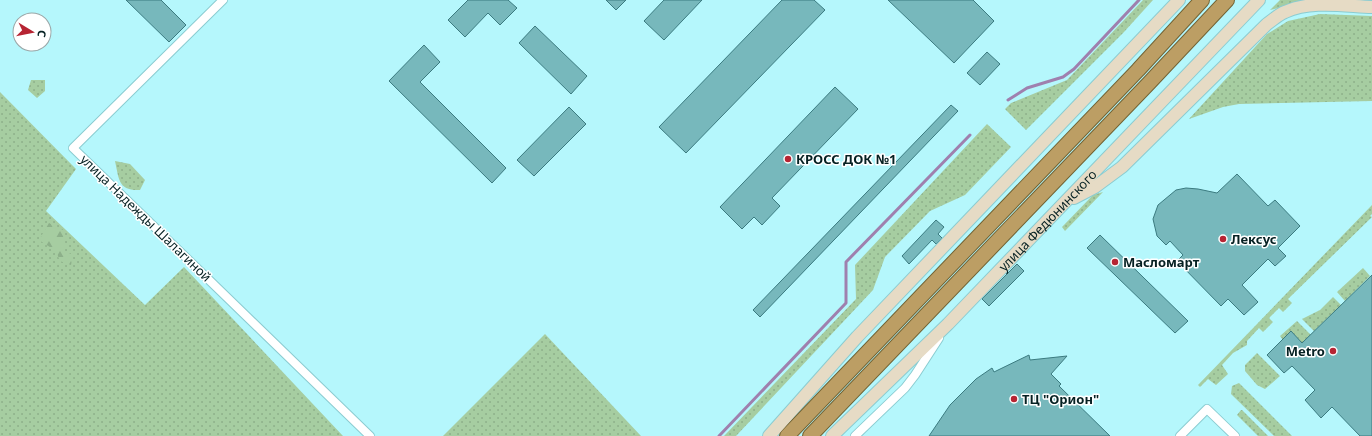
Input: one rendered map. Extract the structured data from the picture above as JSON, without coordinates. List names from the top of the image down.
{
  "streets": {
    "highway": ["улица Федюнинского"],
    "street": ["улица Надежды Шалагиной"]
  },
  "places": [
    "КРОСС ДОК №1",
    "Лексус",
    "Масломарт",
    "Metro",
    "ТЦ \"Орион\""
  ],
  "north": "right"
}
